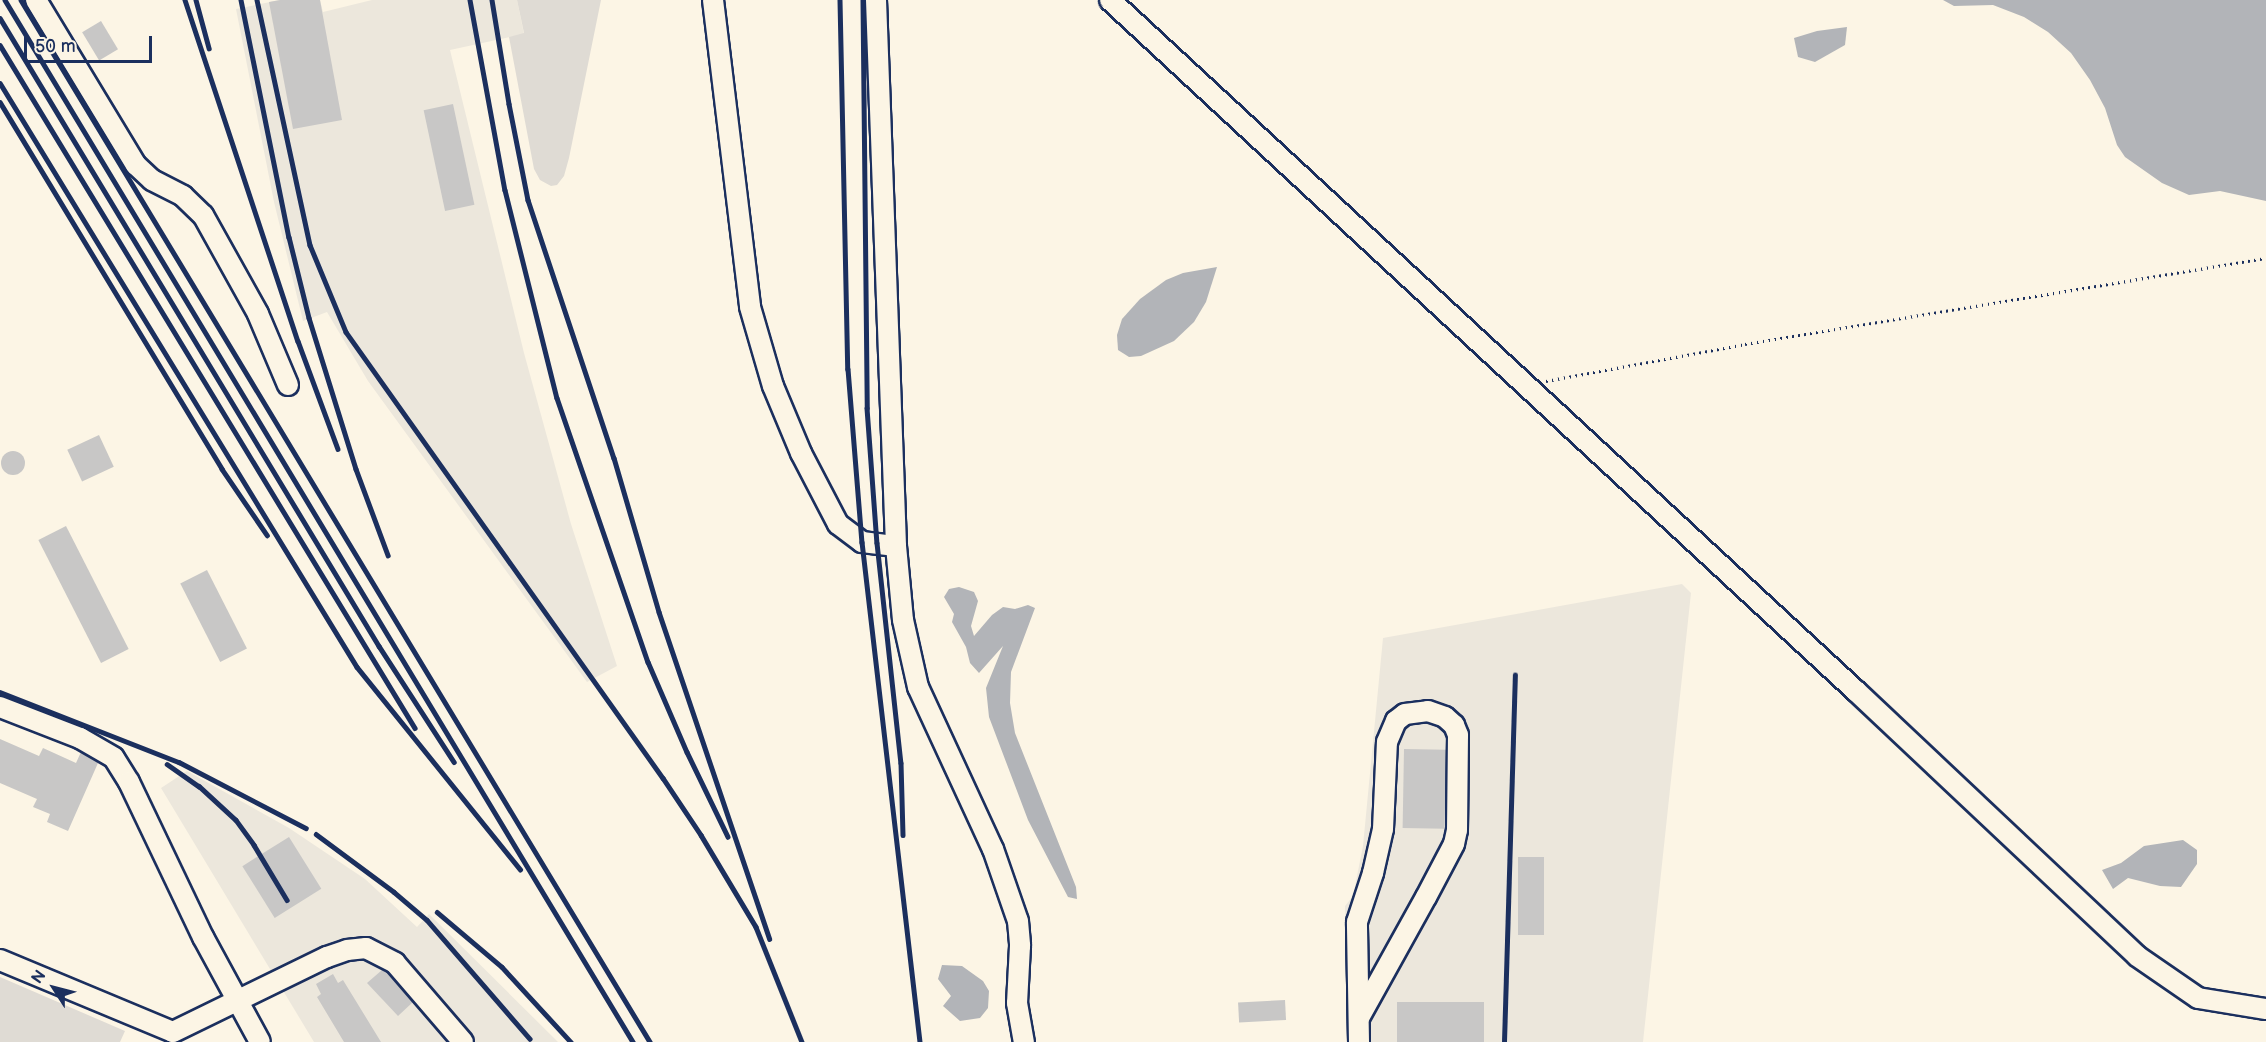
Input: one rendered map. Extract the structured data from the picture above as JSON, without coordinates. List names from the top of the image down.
{
  "scale_bar": "50 m",
  "north": "top left"
}
